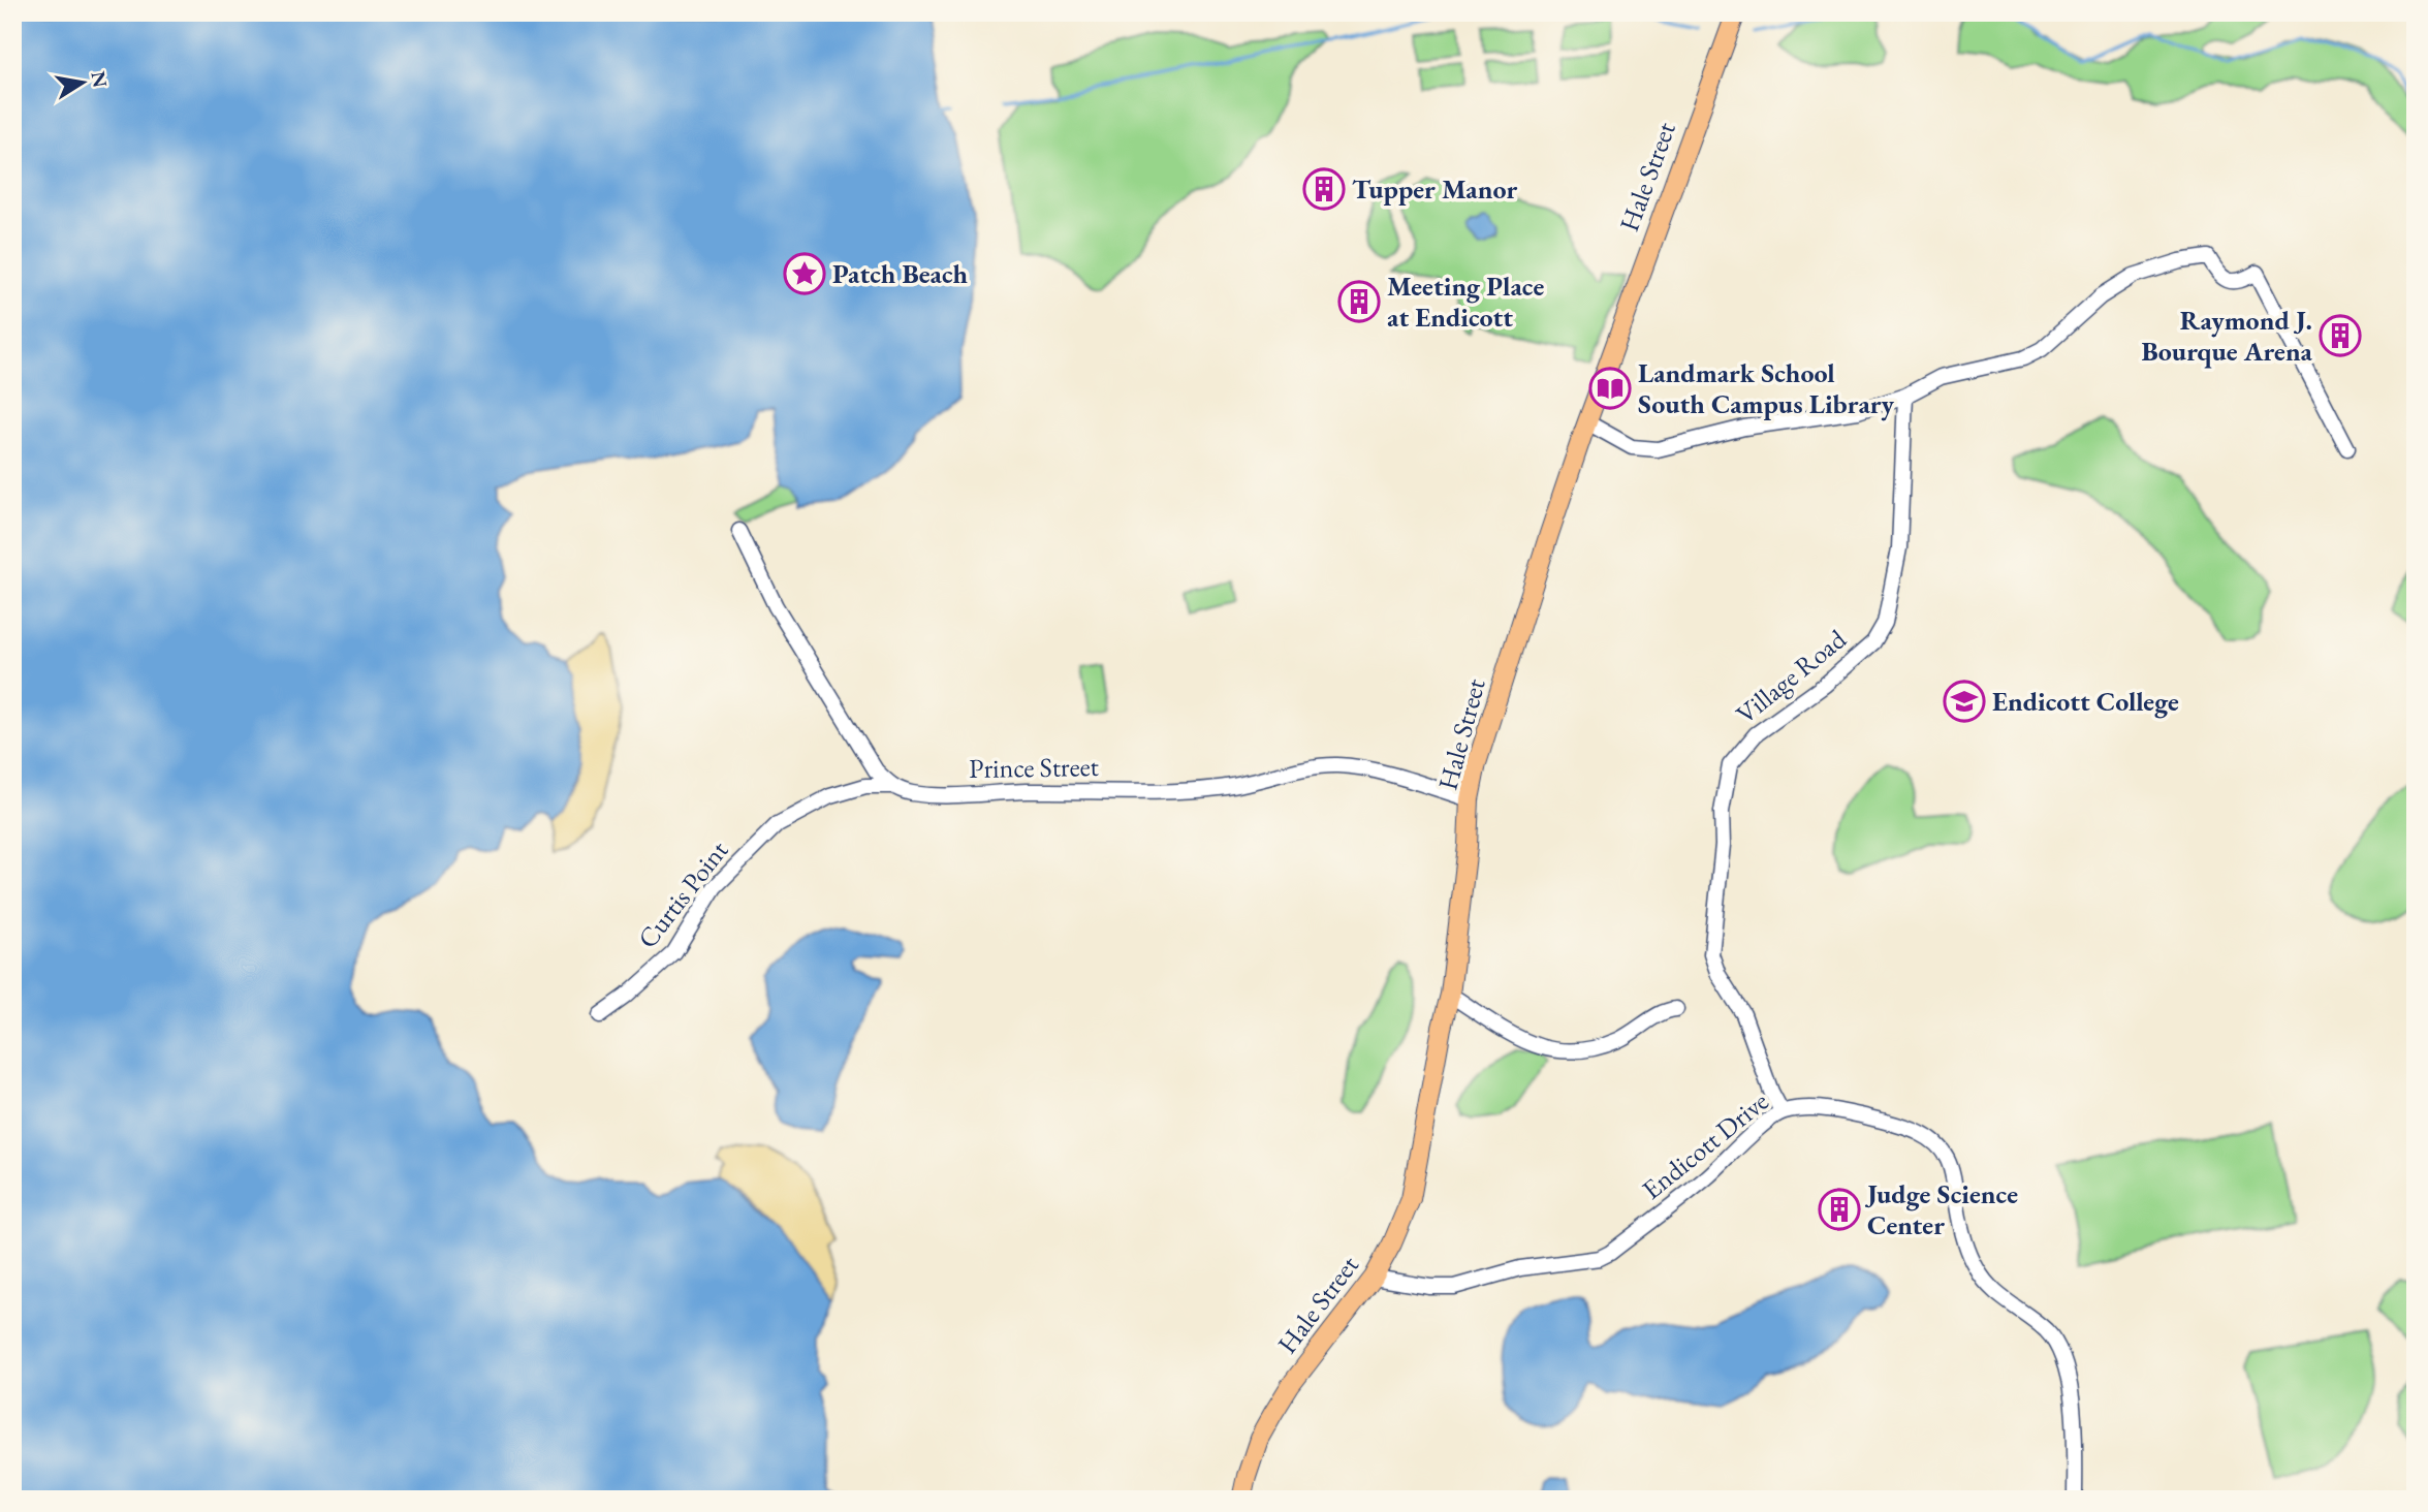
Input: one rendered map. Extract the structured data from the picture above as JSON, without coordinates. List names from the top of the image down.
{
  "streets": {
    "main road": ["Hale Street"],
    "street": [
      "Village Road",
      "Prince Street",
      "Curtis Point",
      "Endicott Drive"
    ]
  },
  "crossings": [
    ["Hale Street", "Prince Street"],
    ["Hale Street", "Endicott Drive"],
    ["Village Road", "Endicott Drive"],
    ["Prince Street", "Curtis Point"]
  ],
  "places": {
    "building": [
      "Tupper Manor",
      "Meeting Place at Endicott",
      "Raymond J. Bourque Arena",
      "Judge Science Center"
    ],
    "place": ["Patch Beach"],
    "library": ["Landmark School South Campus Library"],
    "school or university": ["Endicott College"]
  },
  "north": "right"
}
